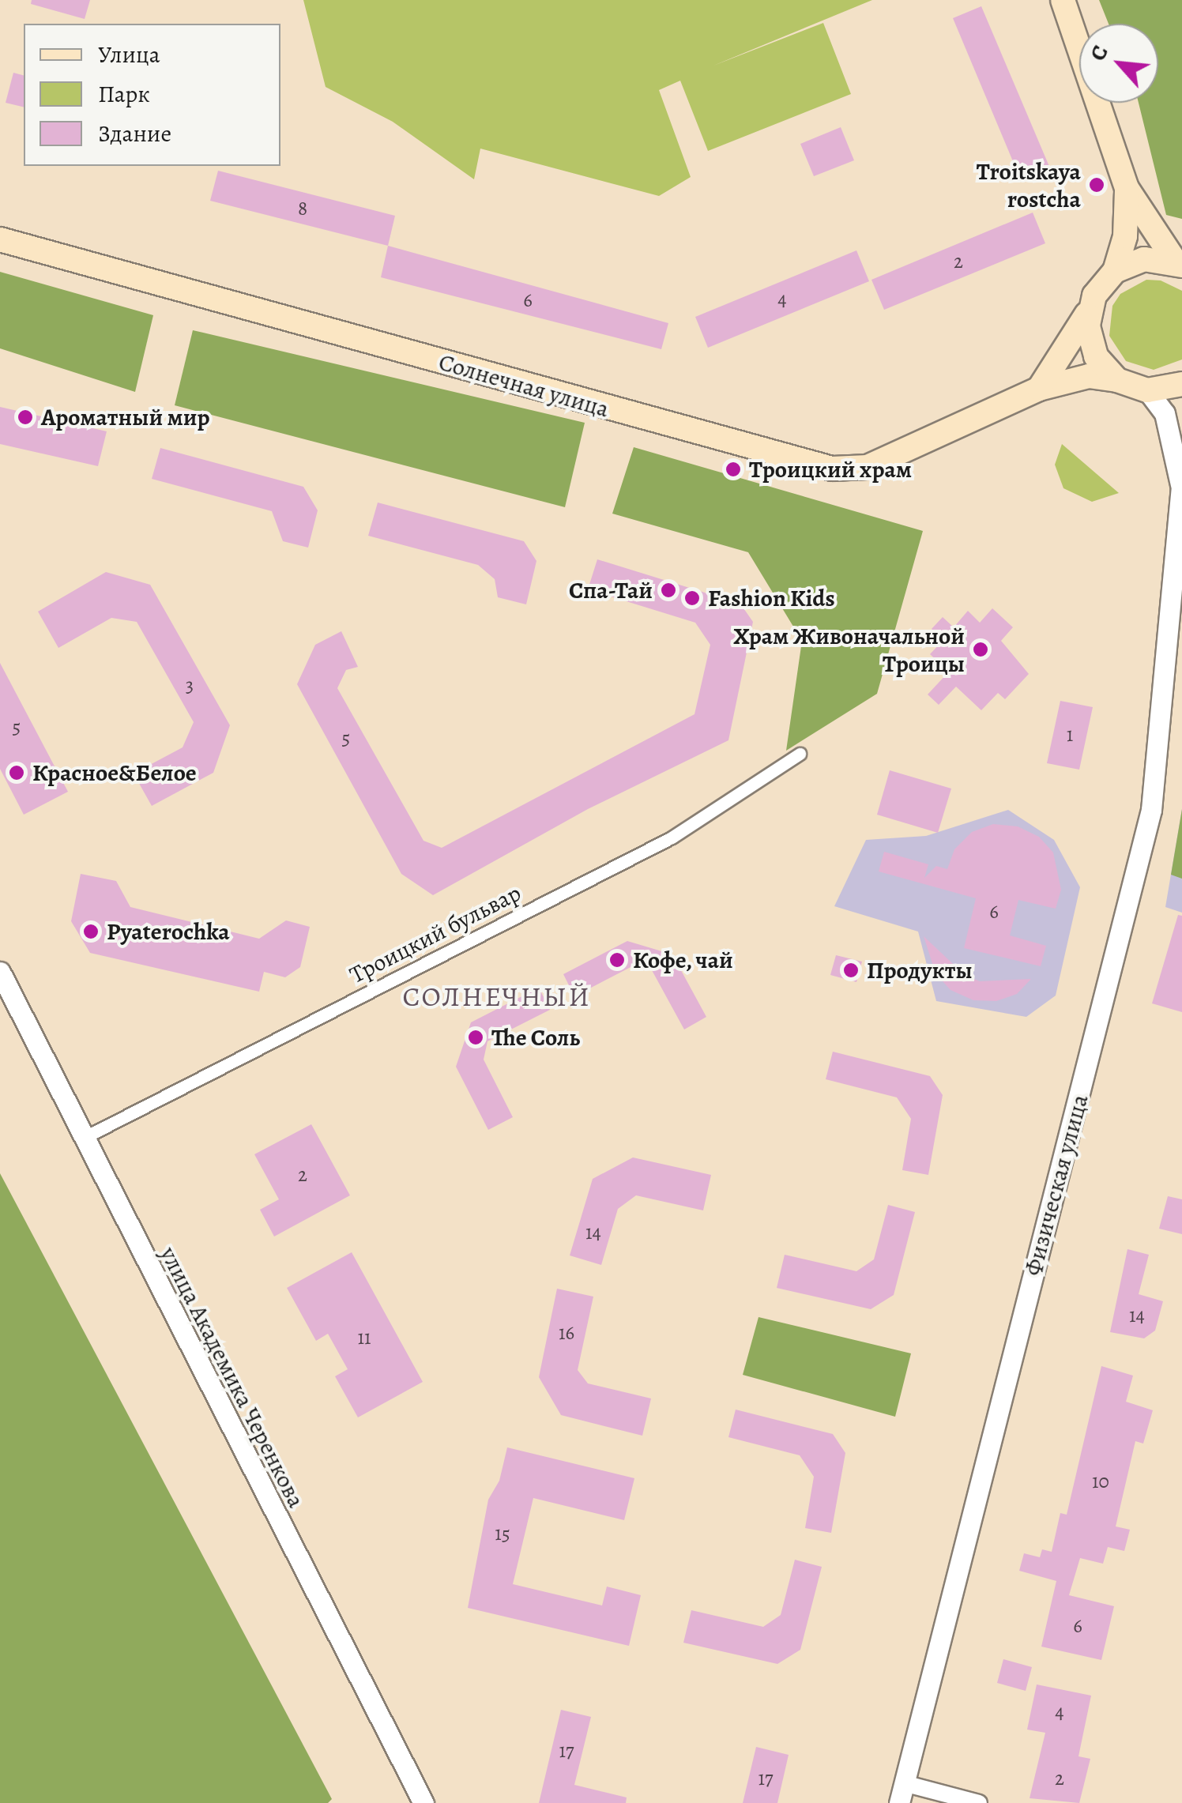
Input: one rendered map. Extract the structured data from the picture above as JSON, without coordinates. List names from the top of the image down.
{
  "streets": {
    "main road": ["Солнечная улица"],
    "street": ["Троицкий бульвар", "Физическая улица", "улица Академика Черенкова"]
  },
  "crossings": [
    ["Солнечная улица", "Физическая улица"],
    ["Троицкий бульвар", "улица Академика Черенкова"]
  ],
  "districts": ["СОЛНЕЧНЫЙ"],
  "places": [
    "Troitskaya rostcha",
    "Ароматный мир",
    "Троицкий храм",
    "Спа-Тай",
    "Fashion Kids",
    "Храм Живоначальной Троицы",
    "Красное&Белое",
    "Pyaterochka",
    "Кофе, чай",
    "Продукты",
    "The Соль"
  ],
  "house_numbers": [
    "8",
    "2",
    "4",
    "6",
    "3",
    "5",
    "1",
    "5",
    "6",
    "2",
    "14",
    "14",
    "16",
    "11",
    "10",
    "15",
    "6",
    "4",
    "17",
    "17",
    "2"
  ],
  "legend": ["Улица", "Парк", "Здание"],
  "north": "top left"
}
